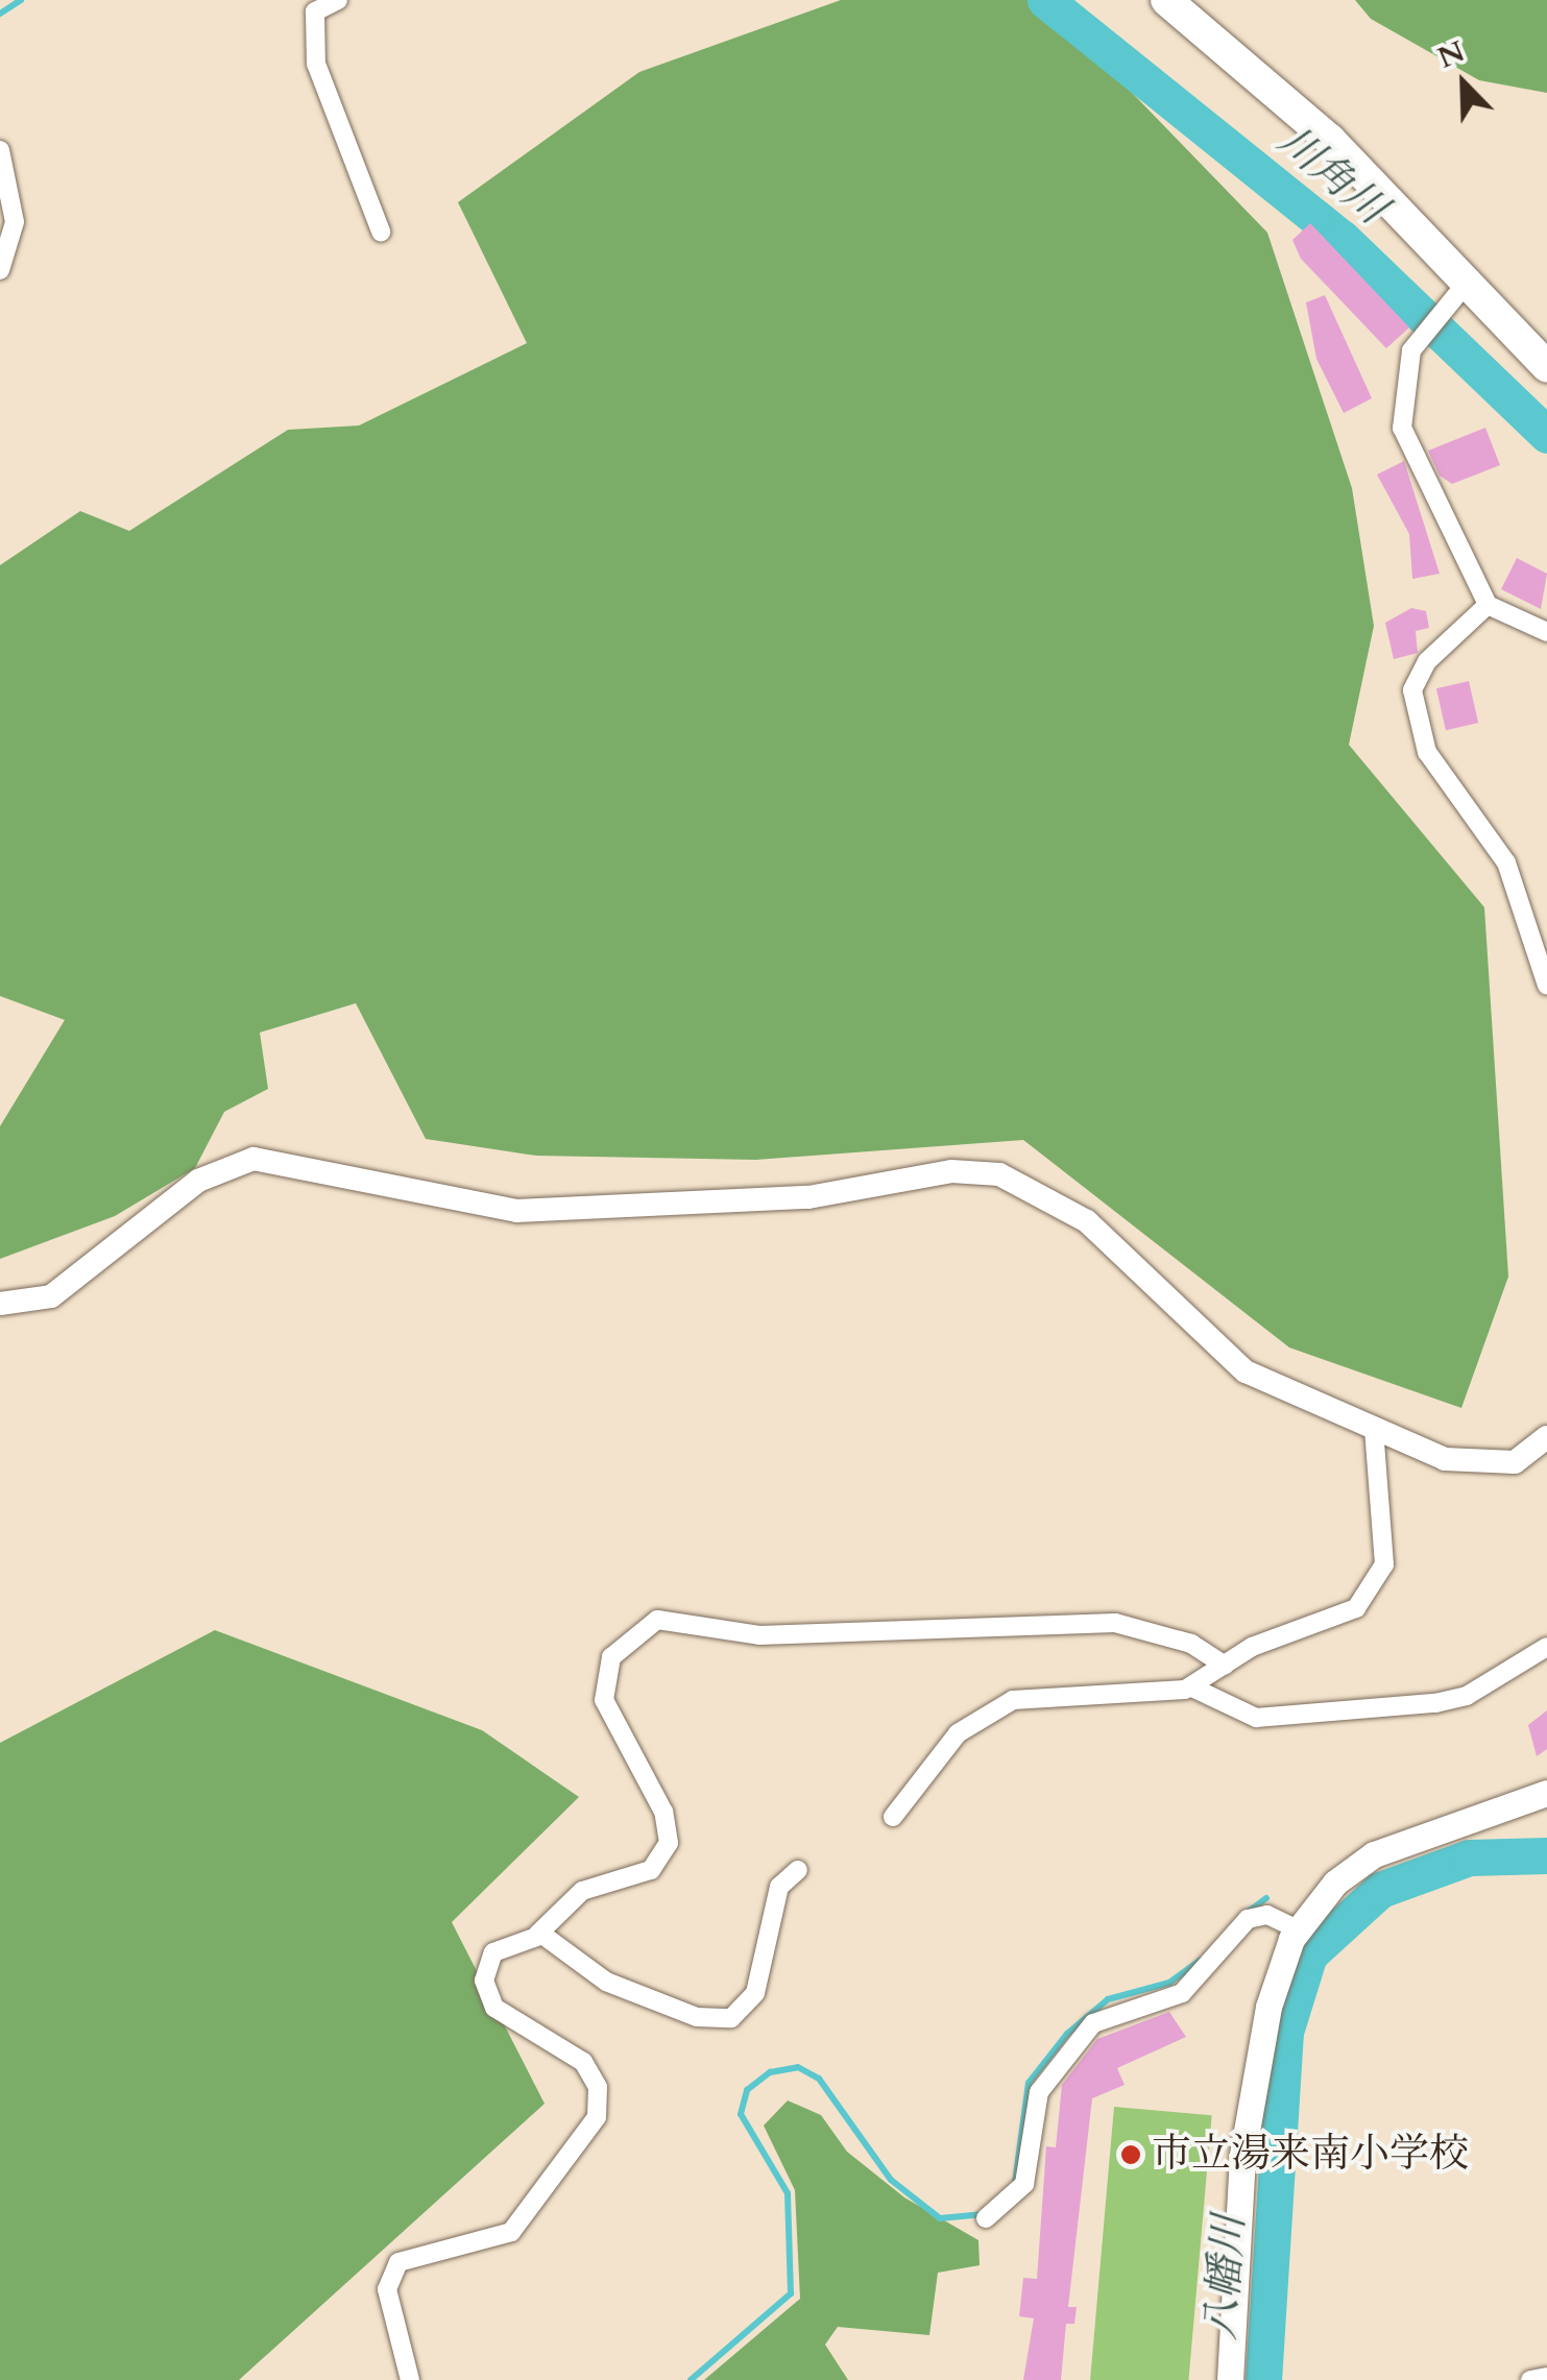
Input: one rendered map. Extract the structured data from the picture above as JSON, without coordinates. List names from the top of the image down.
{
  "water": ["川角川", "八幡川"],
  "places": ["市立湯来南小学校"],
  "north": "top left"
}
